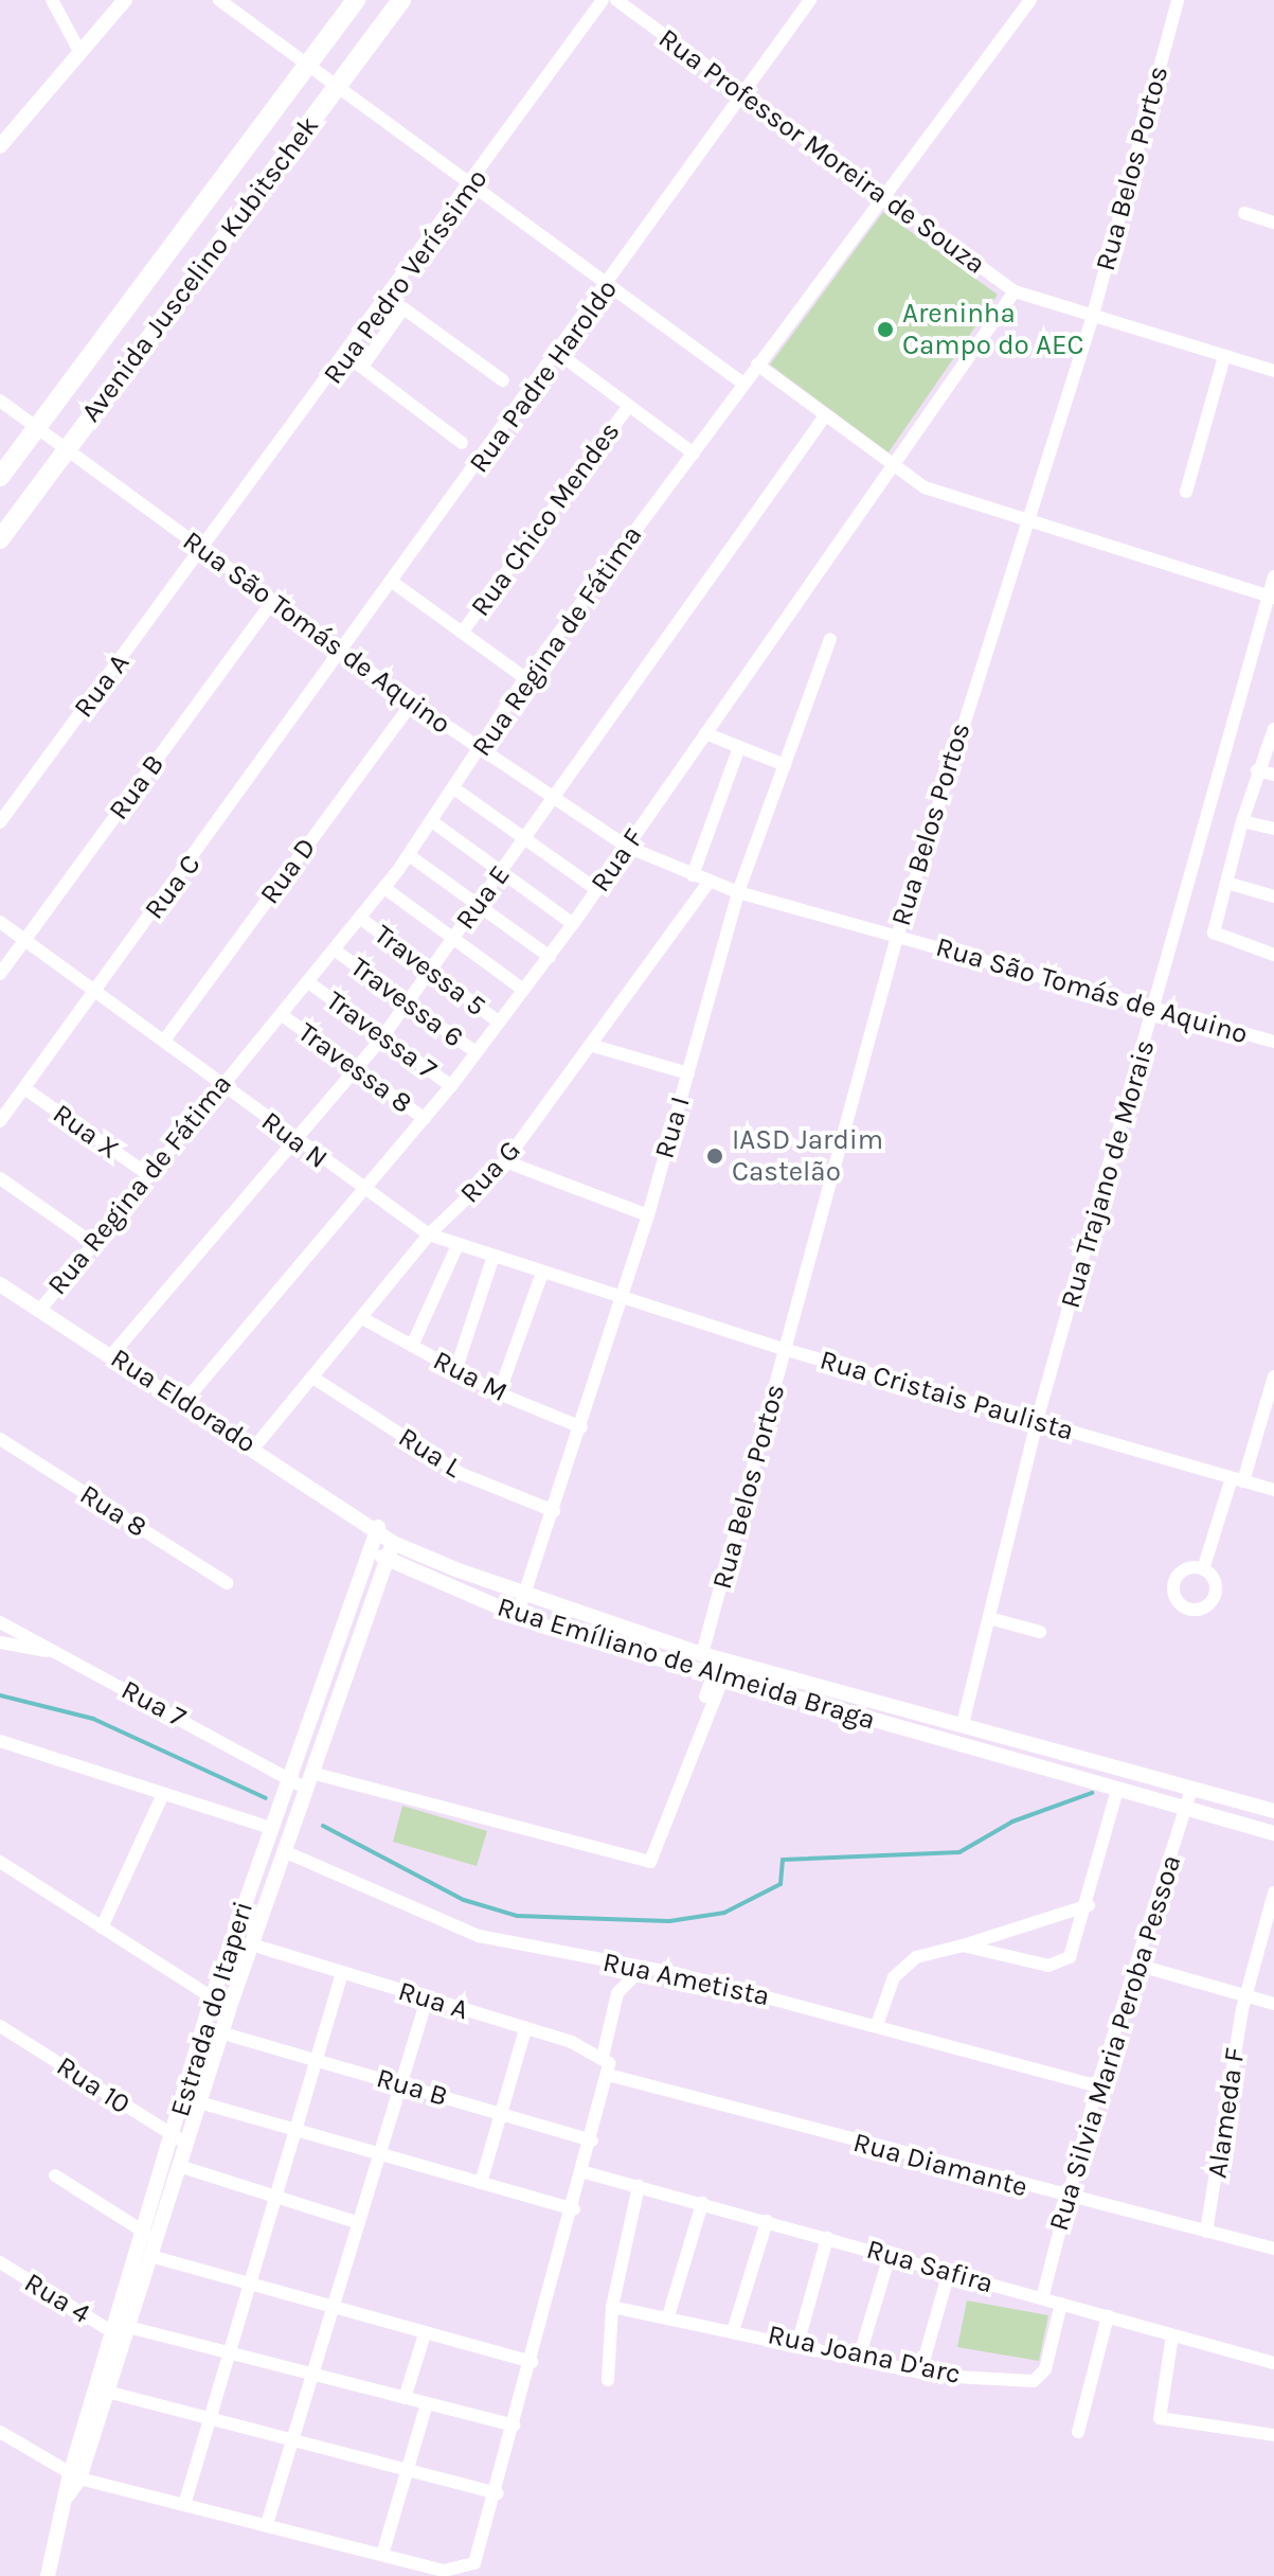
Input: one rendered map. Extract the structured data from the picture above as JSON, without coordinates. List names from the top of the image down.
{
  "streets": {
    "main road": ["Avenida Juscelino Kubitschek"],
    "street": [
      "Rua Professor Moreira de Souza",
      "Rua Belos Portos",
      "Rua Pedro Veríssimo",
      "Rua Padre Haroldo",
      "Rua Chico Mendes",
      "Rua São Tomás de Aquino",
      "Rua Regina de Fátima",
      "Rua A",
      "Rua B",
      "Rua F",
      "Rua D",
      "Rua C",
      "Rua E",
      "Travessa 5",
      "Travessa 6",
      "Travessa 7",
      "Travessa 8",
      "Rua I",
      "Rua X",
      "Rua N",
      "Rua G",
      "Rua Trajano de Morais",
      "Rua M",
      "Rua Cristais Paulista",
      "Rua Eldorado",
      "Rua L",
      "Rua 8",
      "Rua Emíliano de Almeida Braga",
      "Rua 7",
      "Rua Ametista",
      "Estrada do Itaperi",
      "Rua Silvia Maria Peroba Pessoa",
      "Rua 10",
      "Alameda F",
      "Rua Diamante",
      "Rua Safira",
      "Rua 4",
      "Rua Joana D'arc"
    ]
  },
  "crossings": [
    ["Rua Professor Moreira de Souza", "Rua Belos Portos"],
    ["Rua Professor Moreira de Souza", "Rua Padre Haroldo"],
    ["Rua Professor Moreira de Souza", "Rua Regina de Fátima"],
    ["Rua Professor Moreira de Souza", "Rua F"],
    ["Rua Belos Portos", "Rua São Tomás de Aquino"],
    ["Rua Belos Portos", "Rua Cristais Paulista"],
    ["Rua Belos Portos", "Rua Emíliano de Almeida Braga"],
    ["Avenida Juscelino Kubitschek", "Rua São Tomás de Aquino"],
    ["Rua Pedro Veríssimo", "Rua São Tomás de Aquino"],
    ["Rua Pedro Veríssimo", "Rua A"],
    ["Rua Padre Haroldo", "Rua São Tomás de Aquino"],
    ["Rua Padre Haroldo", "Rua C"],
    ["Rua São Tomás de Aquino", "Rua Regina de Fátima"],
    ["Rua São Tomás de Aquino", "Rua A"],
    ["Rua São Tomás de Aquino", "Rua B"],
    ["Rua São Tomás de Aquino", "Rua F"],
    ["Rua São Tomás de Aquino", "Rua D"],
    ["Rua São Tomás de Aquino", "Rua C"],
    ["Rua São Tomás de Aquino", "Rua E"],
    ["Rua São Tomás de Aquino", "Rua I"],
    ["Rua São Tomás de Aquino", "Rua G"],
    ["Rua São Tomás de Aquino", "Rua Trajano de Morais"],
    ["Rua Regina de Fátima", "Travessa 5"],
    ["Rua Regina de Fátima", "Travessa 6"],
    ["Rua Regina de Fátima", "Travessa 7"],
    ["Rua Regina de Fátima", "Travessa 8"],
    ["Rua Regina de Fátima", "Rua X"],
    ["Rua Regina de Fátima", "Rua N"],
    ["Rua Regina de Fátima", "Rua Eldorado"],
    ["Rua A", "Estrada do Itaperi"],
    ["Rua A", "Rua Diamante"],
    ["Rua B", "Rua N"],
    ["Rua F", "Travessa 5"],
    ["Rua F", "Travessa 6"],
    ["Rua F", "Travessa 7"],
    ["Rua F", "Travessa 8"],
    ["Rua F", "Rua N"],
    ["Rua F", "Rua Eldorado"],
    ["Rua D", "Rua N"],
    ["Rua C", "Rua X"],
    ["Rua C", "Rua N"],
    ["Rua E", "Travessa 5"],
    ["Rua E", "Travessa 6"],
    ["Rua E", "Travessa 7"],
    ["Rua E", "Travessa 8"],
    ["Rua E", "Rua N"],
    ["Rua E", "Rua Eldorado"],
    ["Rua I", "Rua N"],
    ["Rua I", "Rua M"],
    ["Rua I", "Rua Cristais Paulista"],
    ["Rua I", "Rua L"],
    ["Rua I", "Rua Emíliano de Almeida Braga"],
    ["Rua N", "Rua G"],
    ["Rua N", "Rua Cristais Paulista"],
    ["Rua G", "Rua M"],
    ["Rua G", "Rua Eldorado"],
    ["Rua G", "Rua L"],
    ["Rua Trajano de Morais", "Rua Cristais Paulista"],
    ["Rua Trajano de Morais", "Rua Emíliano de Almeida Braga"],
    ["Rua Eldorado", "Rua Emíliano de Almeida Braga"],
    ["Rua Eldorado", "Estrada do Itaperi"],
    ["Rua Emíliano de Almeida Braga", "Estrada do Itaperi"],
    ["Rua Emíliano de Almeida Braga", "Rua Silvia Maria Peroba Pessoa"],
    ["Rua 7", "Estrada do Itaperi"],
    ["Rua Ametista", "Estrada do Itaperi"],
    ["Rua Ametista", "Rua Silvia Maria Peroba Pessoa"],
    ["Estrada do Itaperi", "Rua 10"],
    ["Estrada do Itaperi", "Rua 4"],
    ["Rua Silvia Maria Peroba Pessoa", "Rua Diamante"],
    ["Rua Silvia Maria Peroba Pessoa", "Rua Safira"],
    ["Alameda F", "Rua Diamante"],
    ["Rua Safira", "Rua Joana D'arc"]
  ],
  "places": ["Areninha Campo do AEC", "IASD Jardim Castelão"]
}
